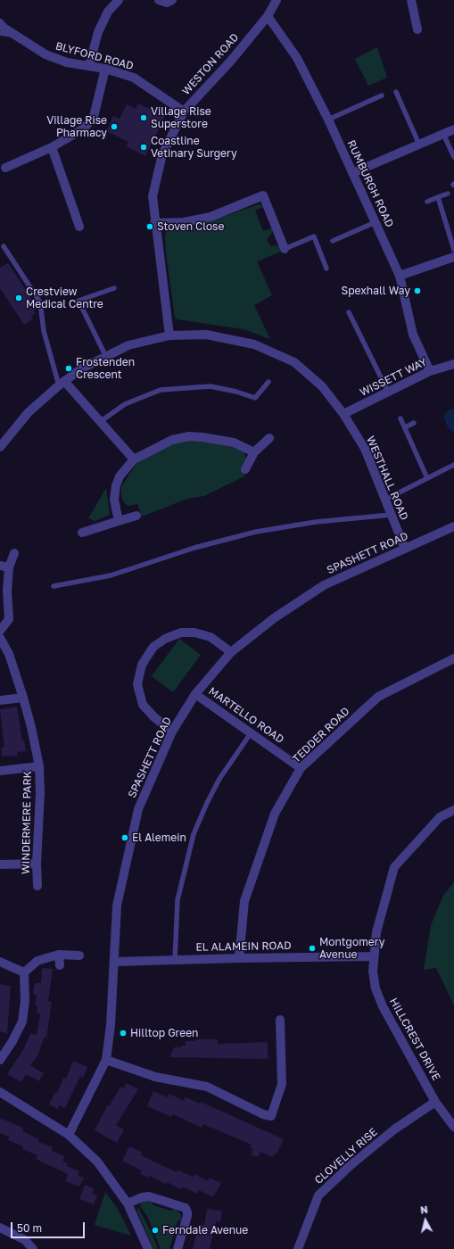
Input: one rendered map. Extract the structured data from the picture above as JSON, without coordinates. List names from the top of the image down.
{
  "streets": {
    "street": [
      "BLYFORD ROAD",
      "WESTON ROAD",
      "RUMBURGH ROAD",
      "WISSETT WAY",
      "WESTHALL ROAD",
      "SPASHETT ROAD",
      "MARTELLO ROAD",
      "TEDDER ROAD",
      "WINDERMERE PARK",
      "EL ALAMEIN ROAD",
      "HILLCREST DRIVE",
      "CLOVELLY RISE"
    ]
  },
  "crossings": [
    ["BLYFORD ROAD", "WESTON ROAD"],
    ["WESTON ROAD", "RUMBURGH ROAD"],
    ["WESTON ROAD", "WESTHALL ROAD"],
    ["RUMBURGH ROAD", "WISSETT WAY"],
    ["WISSETT WAY", "WESTHALL ROAD"],
    ["WESTHALL ROAD", "SPASHETT ROAD"],
    ["SPASHETT ROAD", "MARTELLO ROAD"],
    ["SPASHETT ROAD", "EL ALAMEIN ROAD"],
    ["MARTELLO ROAD", "TEDDER ROAD"],
    ["TEDDER ROAD", "EL ALAMEIN ROAD"],
    ["EL ALAMEIN ROAD", "HILLCREST DRIVE"],
    ["HILLCREST DRIVE", "CLOVELLY RISE"]
  ],
  "places": [
    "Village Rise Superstore",
    "Village Rise Pharmacy",
    "Coastline Vetinary Surgery",
    "Stoven Close",
    "Spexhall Way",
    "Crestview Medical Centre",
    "Frostenden Crescent",
    "El Alemein",
    "Montgomery Avenue",
    "Hilltop Green",
    "Ferndale Avenue"
  ],
  "scale_bar": "50 m",
  "north": "top"
}
